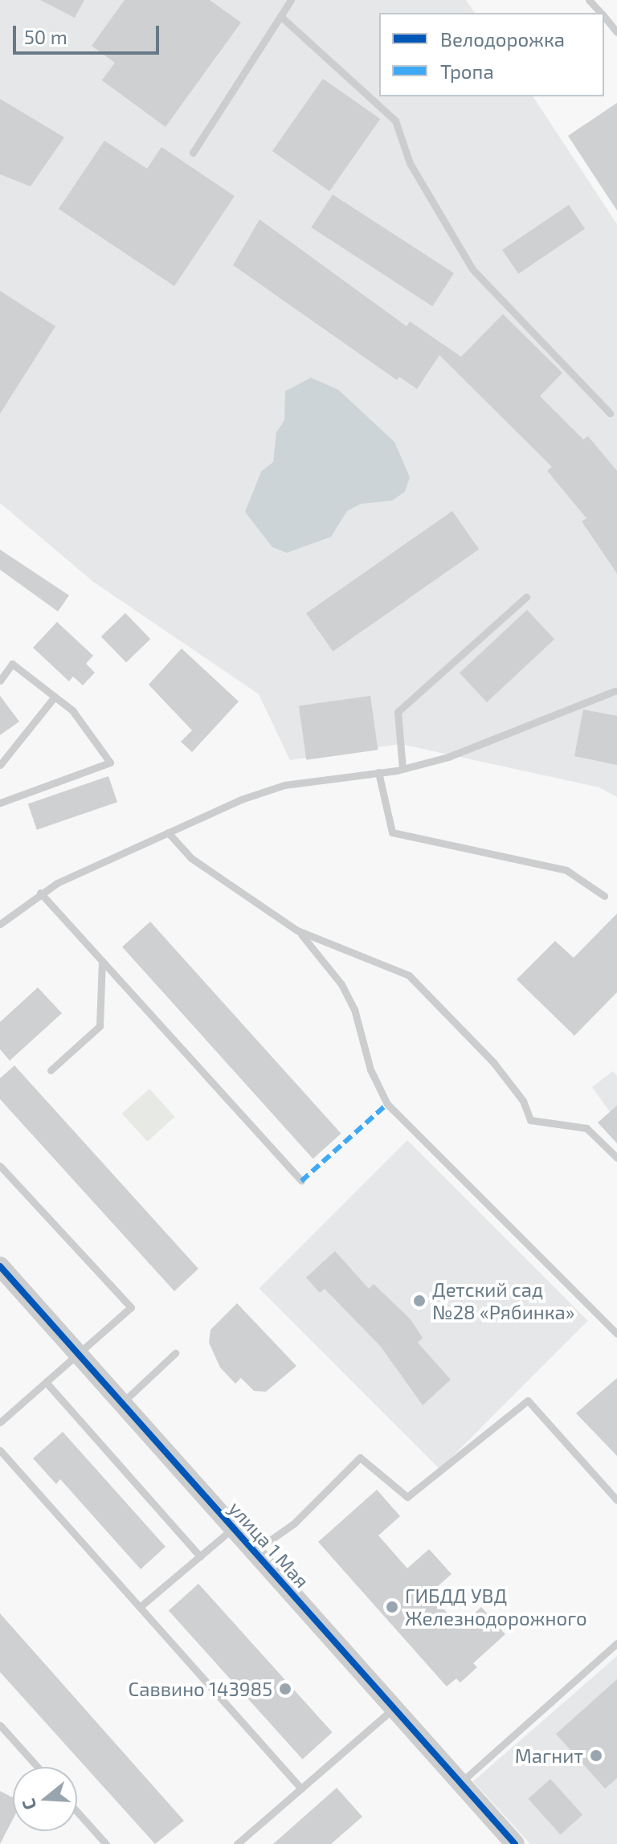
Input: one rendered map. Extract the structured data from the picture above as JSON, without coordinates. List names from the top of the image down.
{
  "streets": {
    "street": ["улица 1 Мая"]
  },
  "places": [
    "Детский сад №28 «Рябинка»",
    "ГИБДД УВД Железнодорожного",
    "Саввино 143985",
    "Магнит"
  ],
  "legend": ["Велодорожка", "Тропа"],
  "scale_bar": "50 m",
  "north": "left"
}
